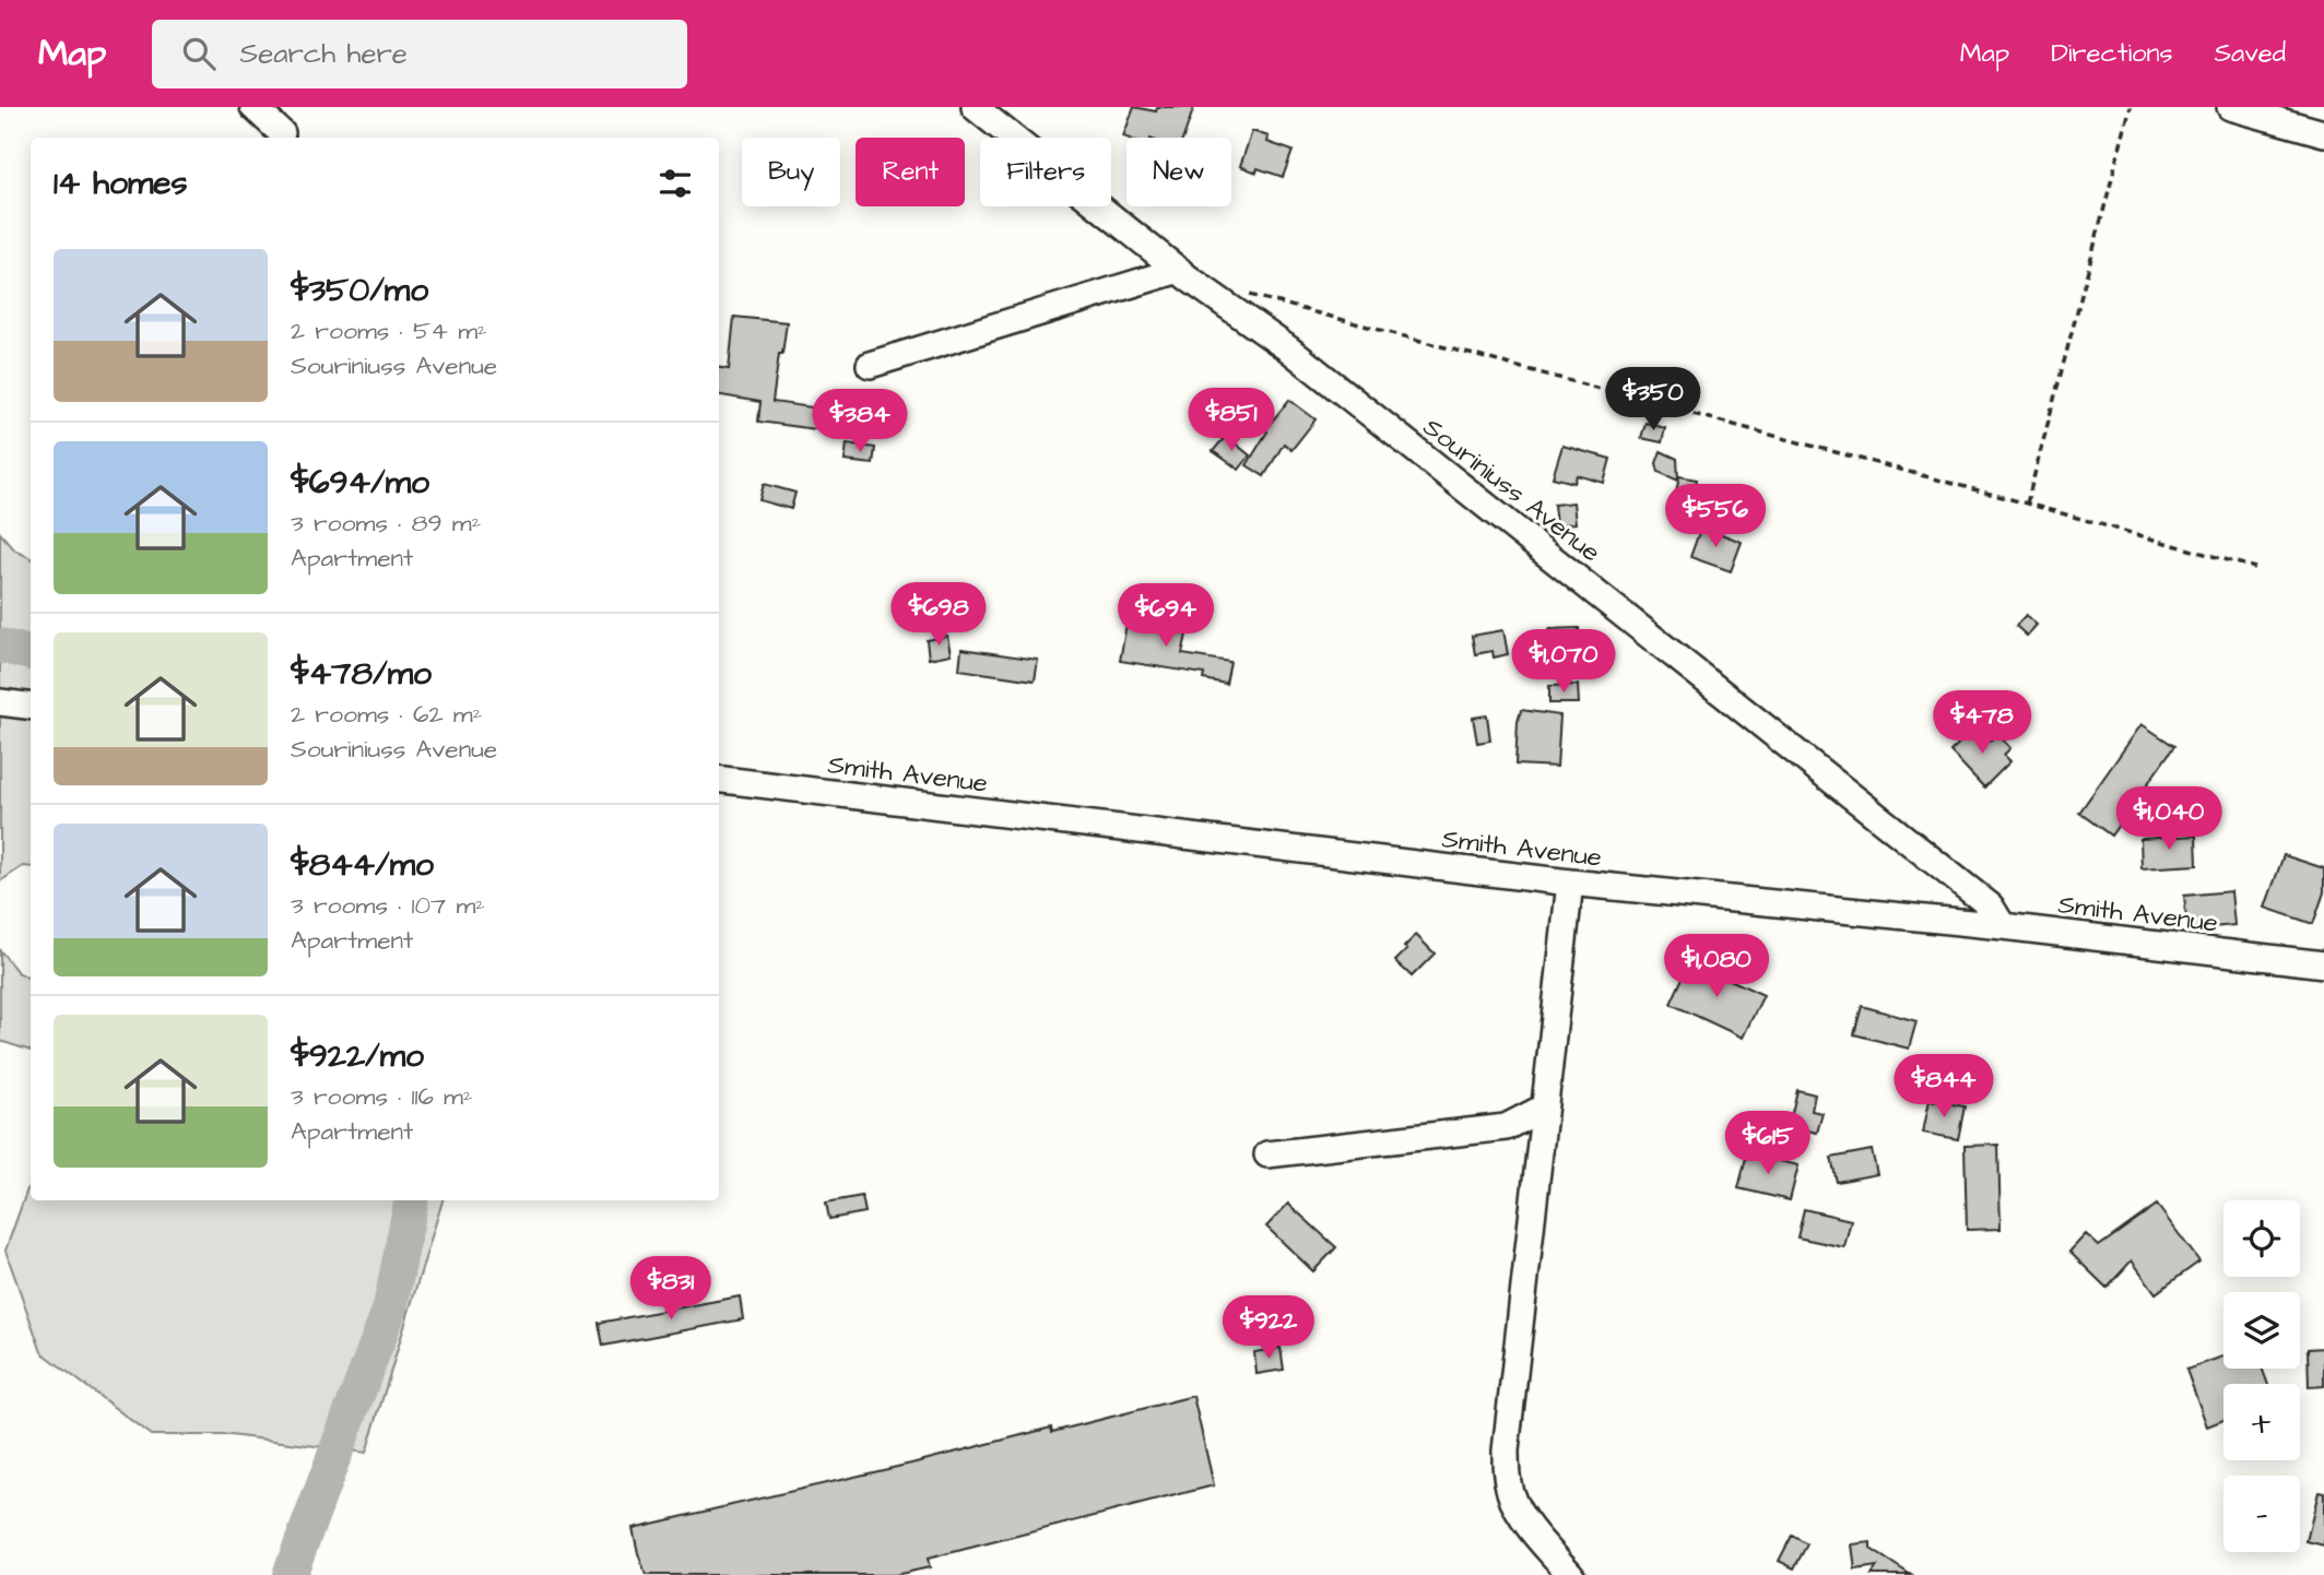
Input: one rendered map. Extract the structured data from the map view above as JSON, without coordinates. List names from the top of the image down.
{
  "streets": {
    "street": ["Souriniuss Avenue", "Smith Avenue"]
  },
  "crossings": [
    ["Souriniuss Avenue", "Smith Avenue"]
  ],
  "page": {
    "header": "Map",
    "search": "Search here",
    "nav": ["Map", "Directions", "Saved"],
    "chip": [
      "Buy",
      "Rent",
      "Filters",
      "New"
    ],
    "heading": "14 homes",
    "list": [
      {
        "name": "$350/mo",
        "note": "2 rooms · 54 m² · Souriniuss Avenue"
      },
      {
        "name": "$694/mo",
        "note": "3 rooms · 89 m² · Apartment"
      },
      {
        "name": "$478/mo",
        "note": "2 rooms · 62 m² · Souriniuss Avenue"
      },
      {
        "name": "$844/mo",
        "note": "3 rooms · 107 m² · Apartment"
      },
      {
        "name": "$922/mo",
        "note": "3 rooms · 116 m² · Apartment"
      }
    ],
    "price": [
      "$350",
      "$851",
      "$384",
      "$556",
      "$698",
      "$694",
      "$1,070",
      "$478",
      "$1,040",
      "$1,080",
      "$844",
      "$615",
      "$831",
      "$922"
    ],
    "map_buttons": ["+", "−"]
  }
}
